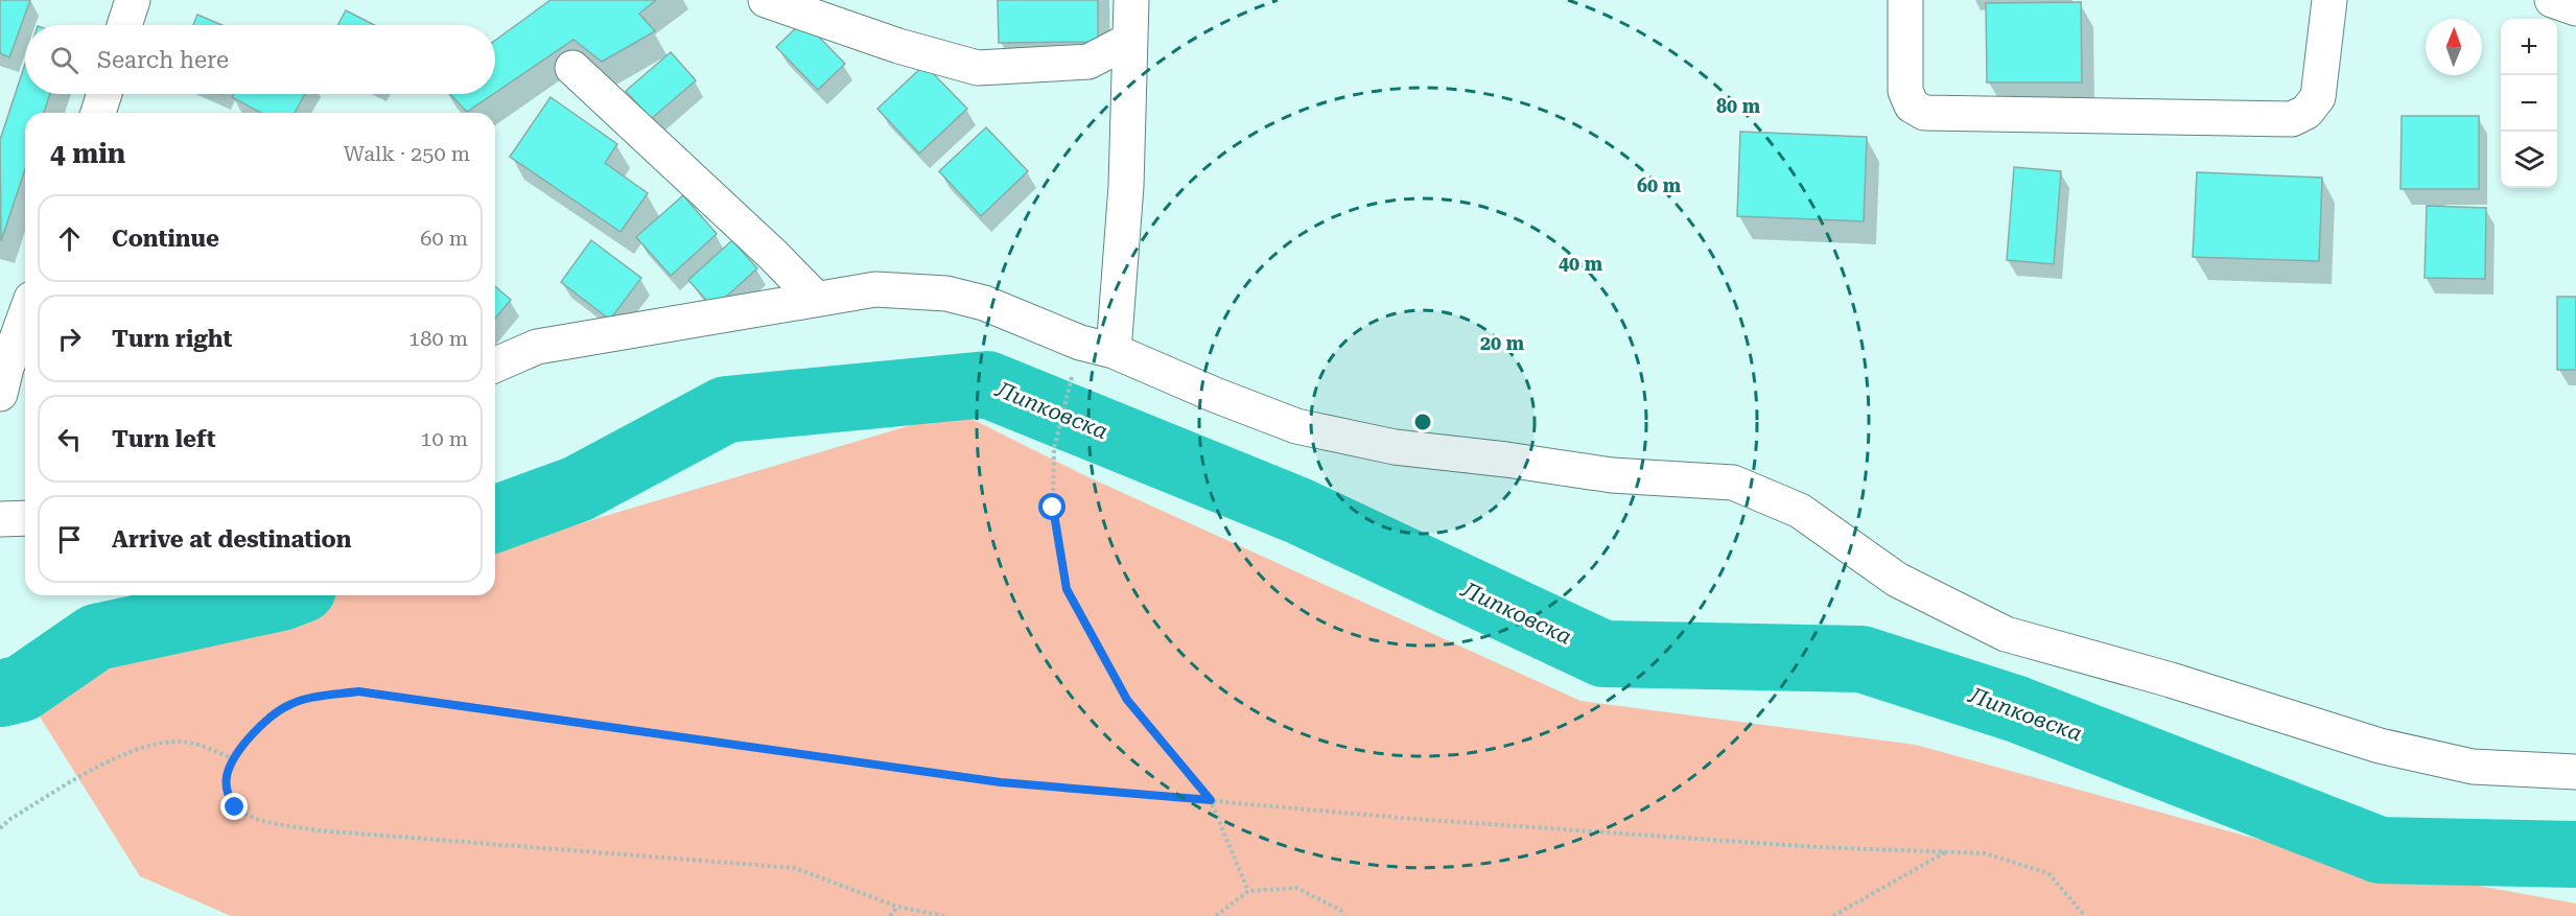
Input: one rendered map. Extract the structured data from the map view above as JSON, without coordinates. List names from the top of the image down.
{
  "water": ["Липковска"],
  "north": "top",
  "page": {
    "map_buttons": ["+", "−"],
    "search": "Search here",
    "heading": ["4 min", "Walk · 250 m"],
    "list": [
      ["Continue", "60 m"],
      ["Turn right", "180 m"],
      ["Turn left", "10 m"],
      "Arrive at destination"
    ]
  },
  "rings": [
    "80 m",
    "60 m",
    "40 m",
    "20 m"
  ]
}
